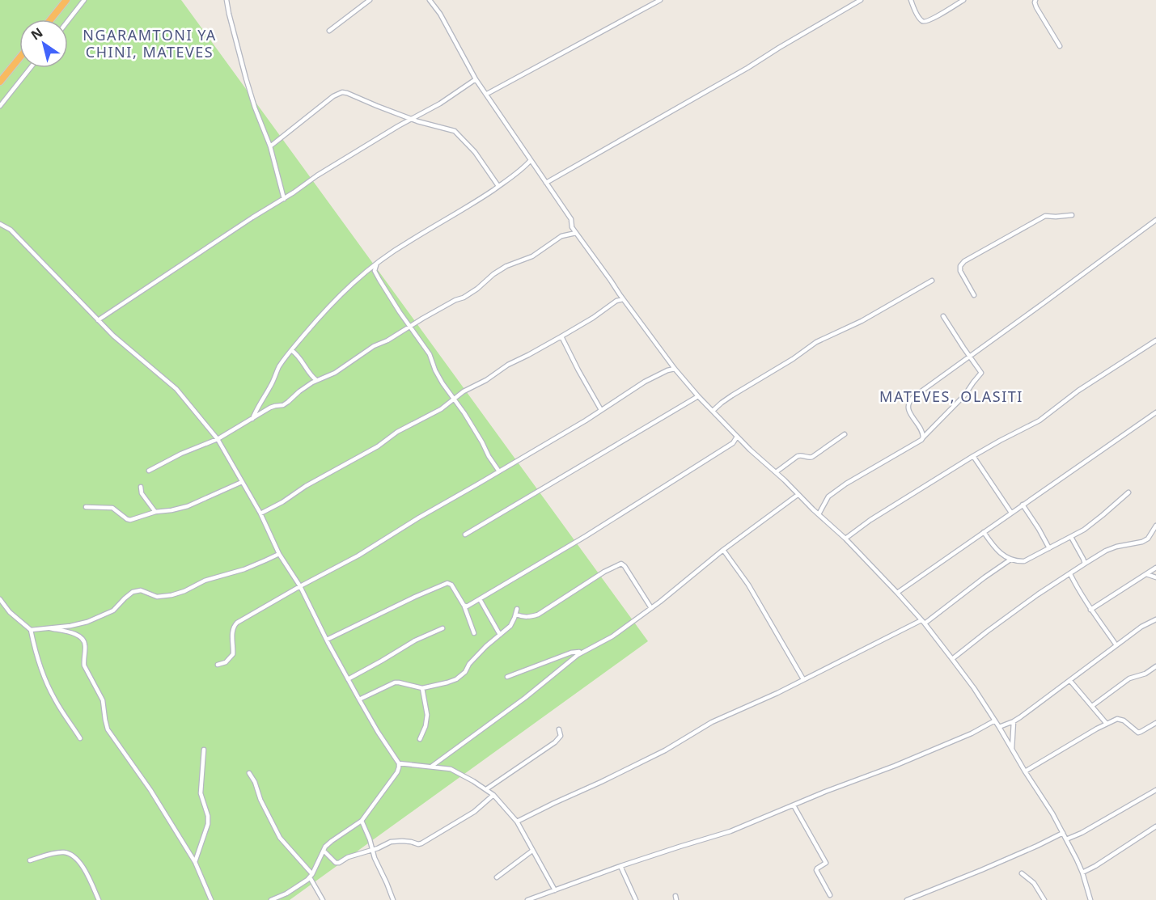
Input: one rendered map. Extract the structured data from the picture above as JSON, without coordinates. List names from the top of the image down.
{
  "districts": ["NGARAMTONI YA CHINI, MATEVES", "MATEVES, OLASITI"],
  "north": "top left"
}
